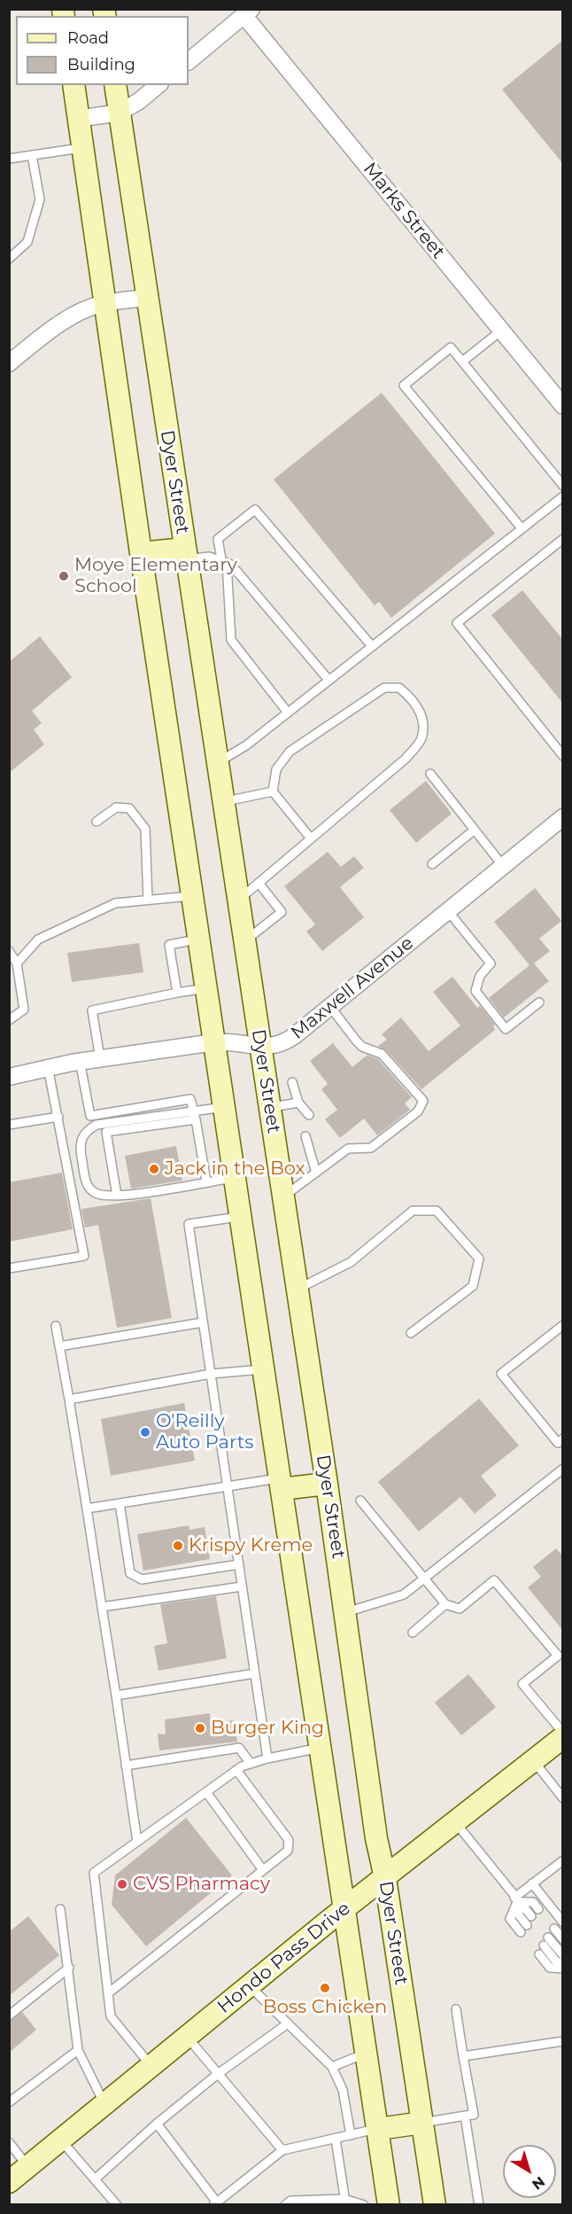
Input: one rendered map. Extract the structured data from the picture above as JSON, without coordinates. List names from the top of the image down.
{
  "streets": {
    "main road": ["Dyer Street", "Hondo Pass Drive"],
    "street": ["Marks Street", "Maxwell Avenue"]
  },
  "crossings": [
    ["Dyer Street", "Maxwell Avenue"],
    ["Dyer Street", "Hondo Pass Drive"]
  ],
  "places": [
    "Moye Elementary School",
    "Jack in the Box",
    "O'Reilly Auto Parts",
    "Krispy Kreme",
    "Burger King",
    "CVS Pharmacy",
    "Boss Chicken"
  ],
  "legend": ["Road", "Building"],
  "north": "bottom right"
}
